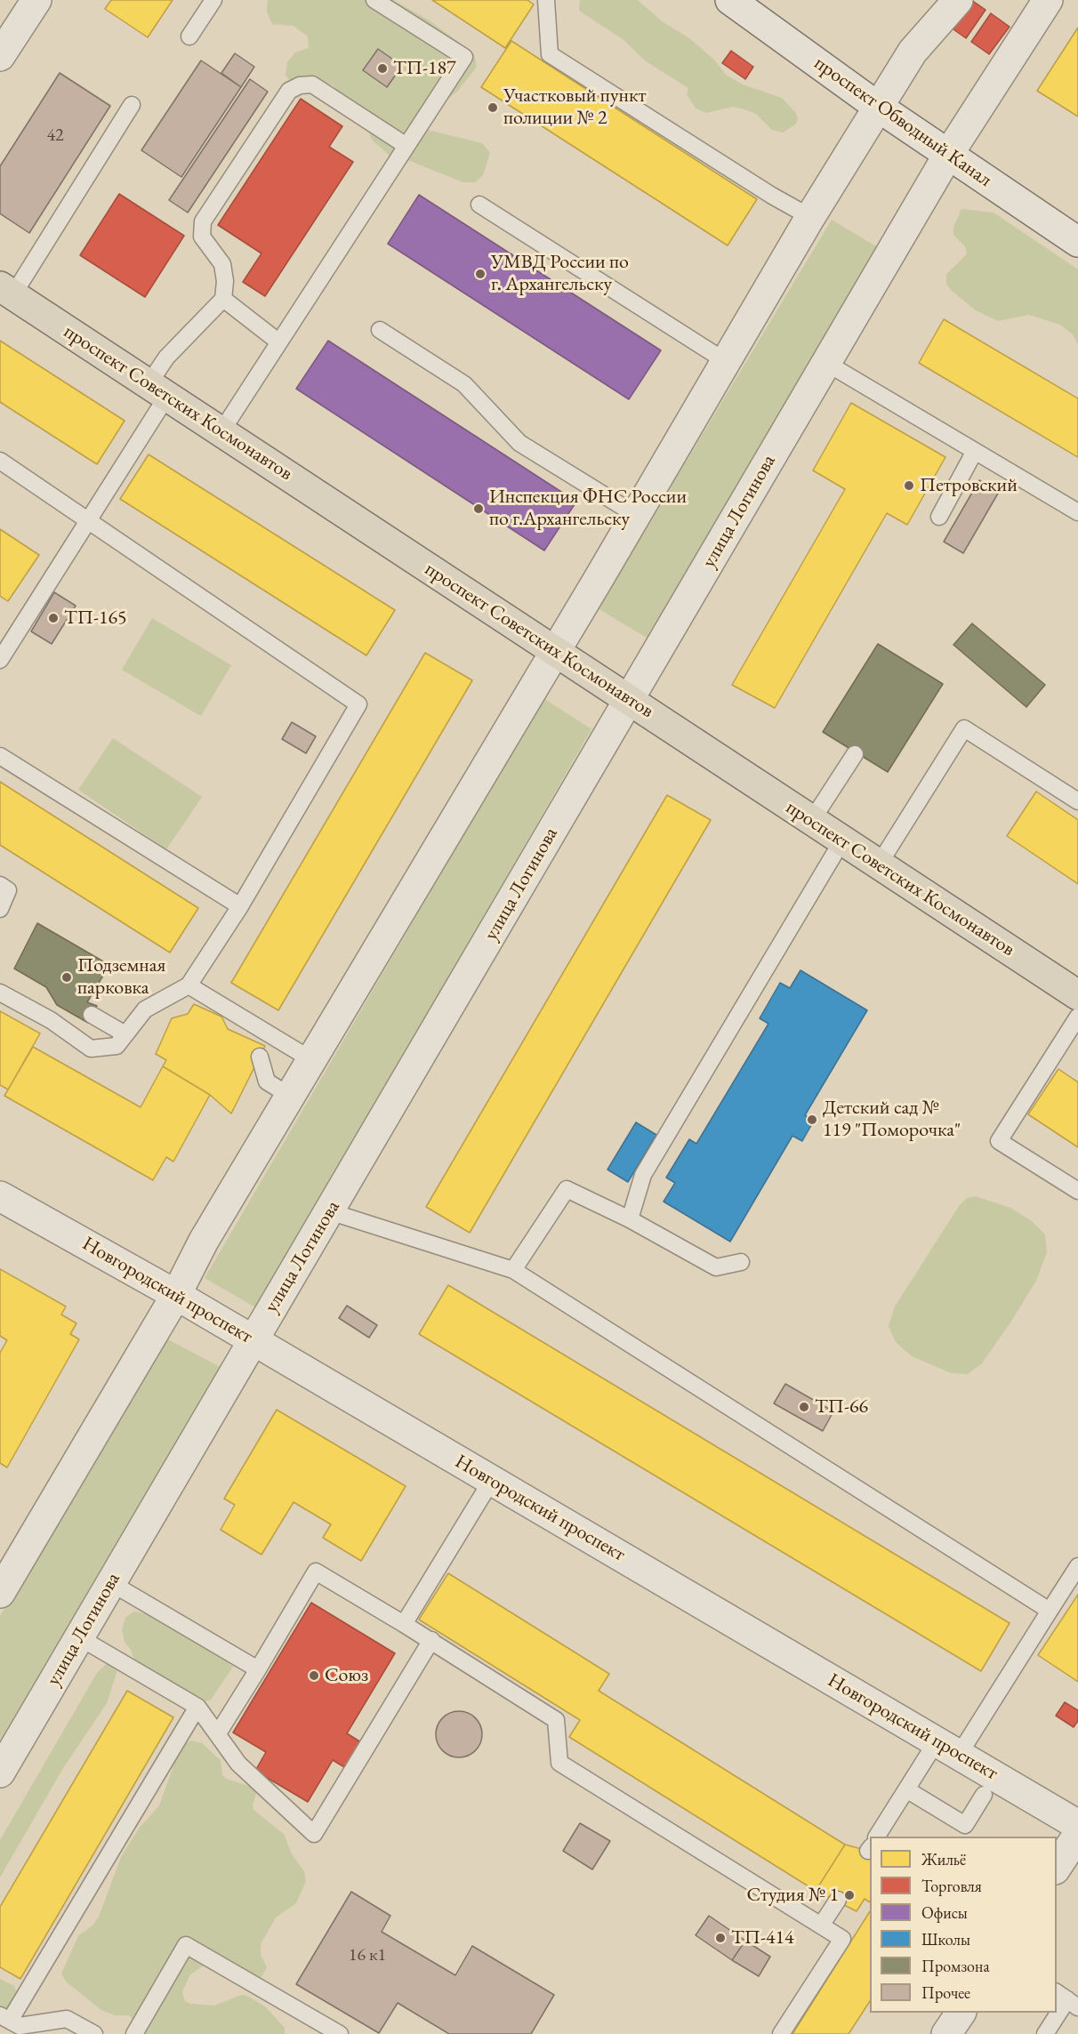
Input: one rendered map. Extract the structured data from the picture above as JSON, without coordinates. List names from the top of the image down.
{
  "streets": {
    "main road": ["проспект Советских Космонавтов"],
    "street": ["проспект Обводный Канал", "улица Логинова", "Новгородский проспект"]
  },
  "crossings": [
    ["проспект Обводный Канал", "улица Логинова"],
    ["проспект Советских Космонавтов", "улица Логинова"],
    ["улица Логинова", "Новгородский проспект"]
  ],
  "places": [
    "ТП-187",
    "Участковый пункт полиции № 2",
    "УМВД России по г. Архангельску",
    "Петровский",
    "Инспекция ФНС России по г.Архангельску",
    "ТП-165",
    "Подземная парковка",
    "Детский сад № 119 \"Поморочка\"",
    "ТП-66",
    "Союз",
    "Студия № 1",
    "ТП-414"
  ],
  "house_numbers": ["42", "16 к1"],
  "legend": [
    "Жильё",
    "Торговля",
    "Офисы",
    "Школы",
    "Промзона",
    "Прочее"
  ]
}
